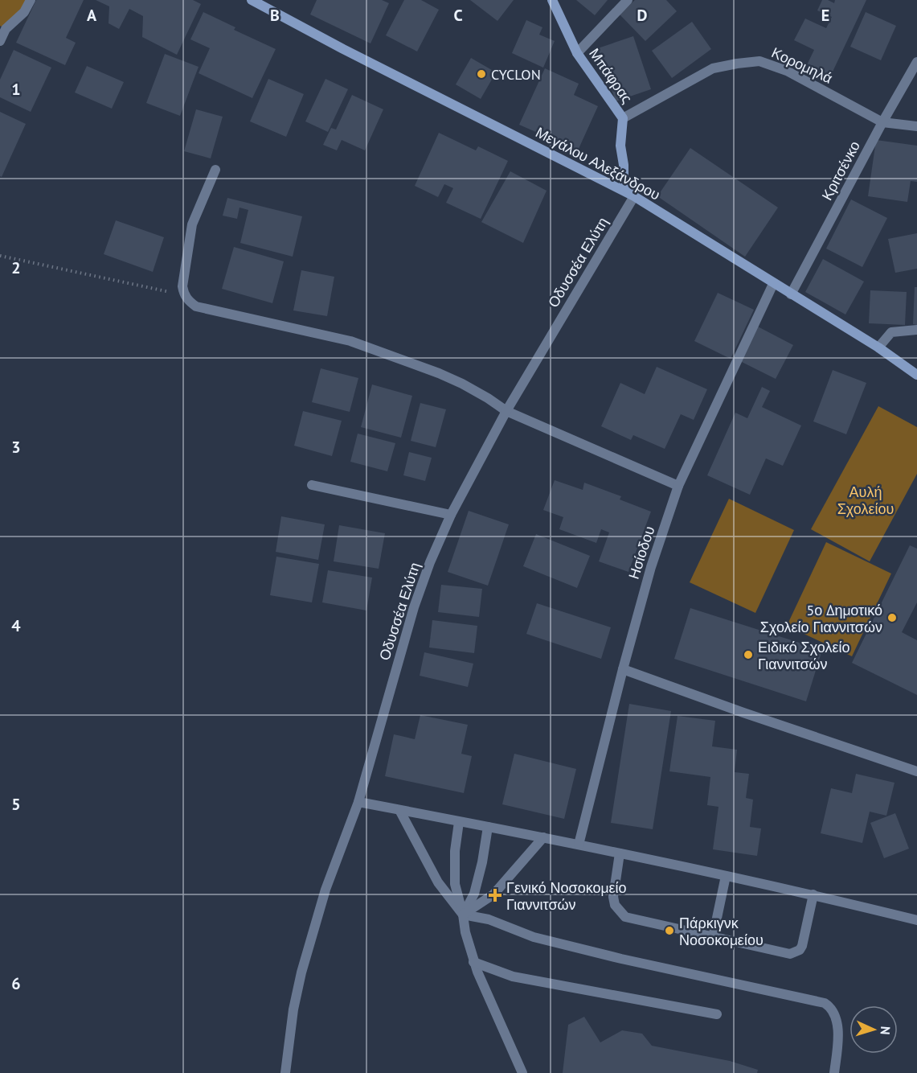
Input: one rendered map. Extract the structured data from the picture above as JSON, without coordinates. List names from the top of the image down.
{
  "streets": {
    "main road": ["Μπάφρας", "Μεγάλου Αλεξάνδρου"],
    "street": [
      "Κορομηλά",
      "Κριτσένκο",
      "Οδυσσέα Ελύτη",
      "Ησίοδου"
    ]
  },
  "crossings": [
    ["Κορομηλά", "Μπάφρας"],
    ["Κορομηλά", "Κριτσένκο"],
    ["Μπάφρας", "Μεγάλου Αλεξάνδρου"],
    ["Μπάφρας", "Οδυσσέα Ελύτη"],
    ["Μεγάλου Αλεξάνδρου", "Κριτσένκο"],
    ["Μεγάλου Αλεξάνδρου", "Οδυσσέα Ελύτη"],
    ["Μεγάλου Αλεξάνδρου", "Ησίοδου"]
  ],
  "parks": ["Αυλή Σχολείου"],
  "places": {
    "other": [
      "CYCLON",
      "5ο Δημοτικό Σχολείο Γιαννιτσών",
      "Ειδικό Σχολείο Γιαννιτσών",
      "Πάρκιγνκ Νοσοκομείου"
    ],
    "health": ["Γενικό Νοσοκομείο Γιαννιτσών"]
  },
  "north": "right",
  "grid": {
    "columns": [
      "A",
      "B",
      "C",
      "D",
      "E"
    ],
    "rows": [
      "1",
      "2",
      "3",
      "4",
      "5",
      "6"
    ]
  }
}
